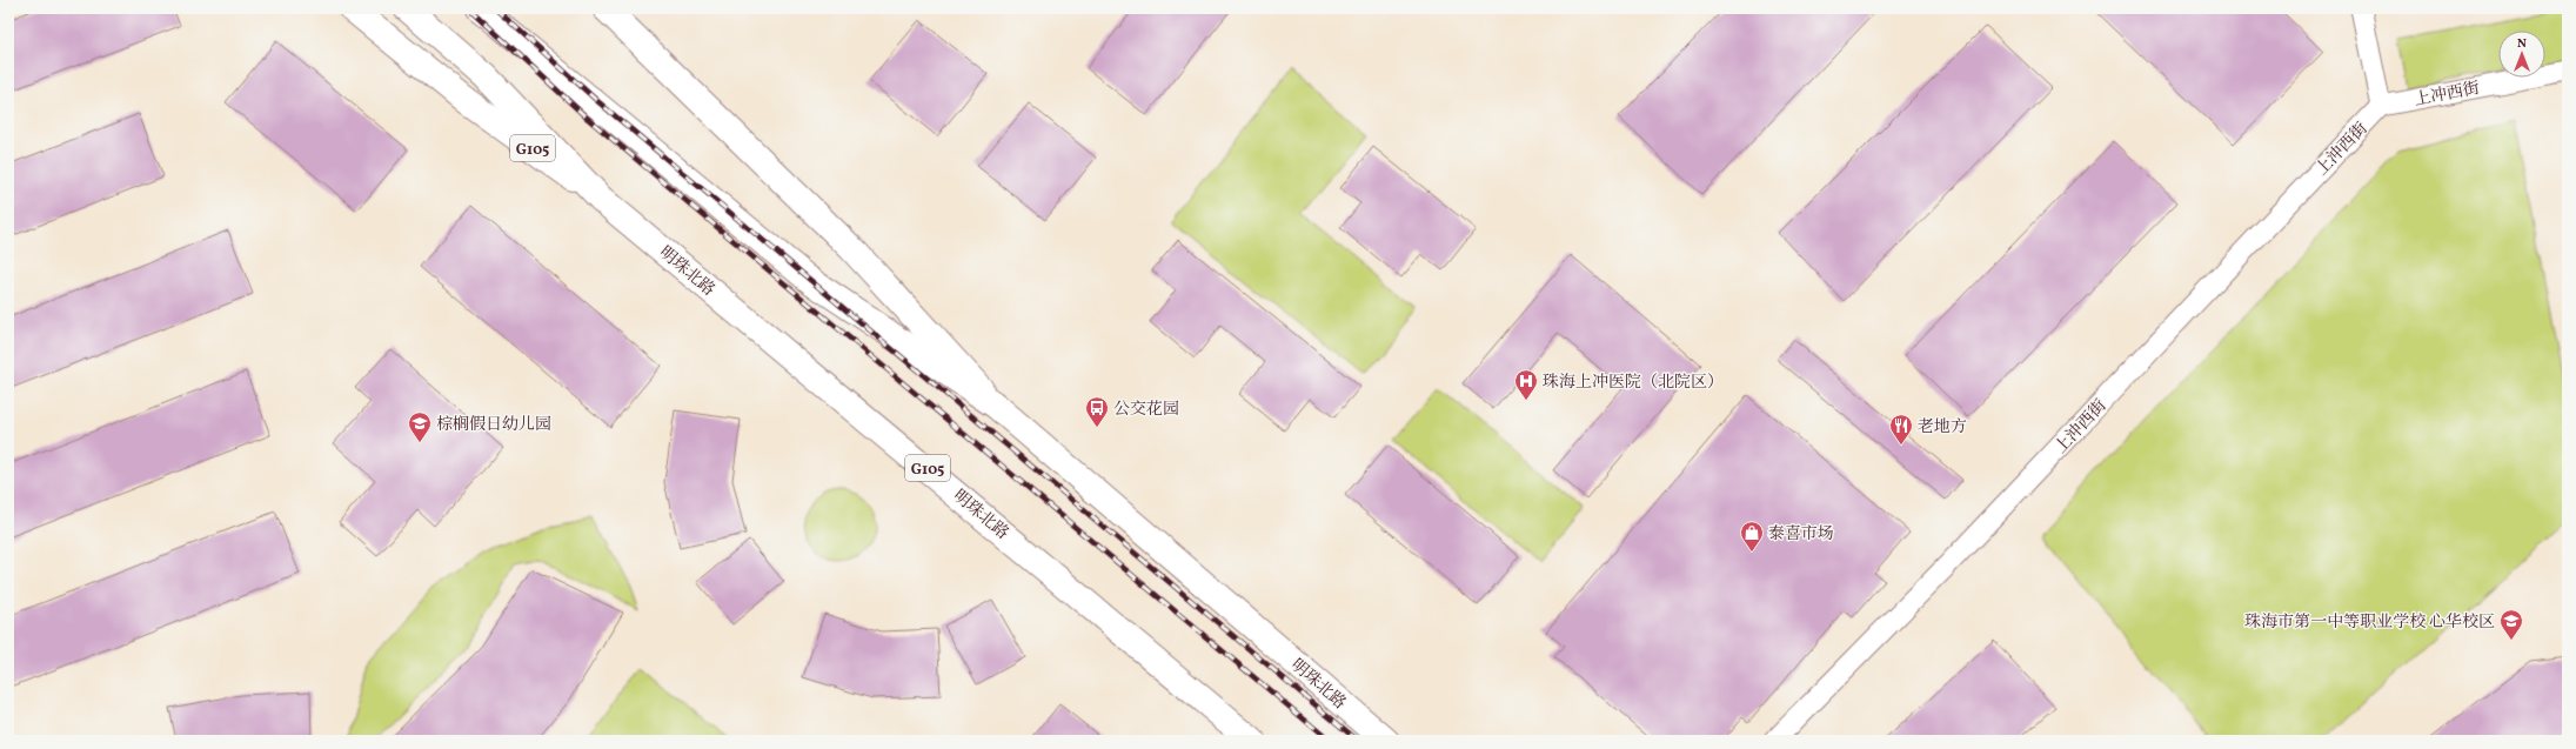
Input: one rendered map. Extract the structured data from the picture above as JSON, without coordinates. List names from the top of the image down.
{
  "streets": {
    "main road": ["G105", "明珠北路"],
    "street": ["上冲西街", "上沖西街"]
  },
  "crossings": [
    ["上冲西街", "上沖西街"]
  ],
  "places": {
    "hospital": ["珠海上冲医院（北院区）"],
    "bus stop": ["公交花园"],
    "school or university": ["棕榈假日幼儿园", "珠海市第一中等职业学校 心华校区"],
    "restaurant": ["老地方"],
    "shop": ["泰喜市场"]
  },
  "north": "top"
}
